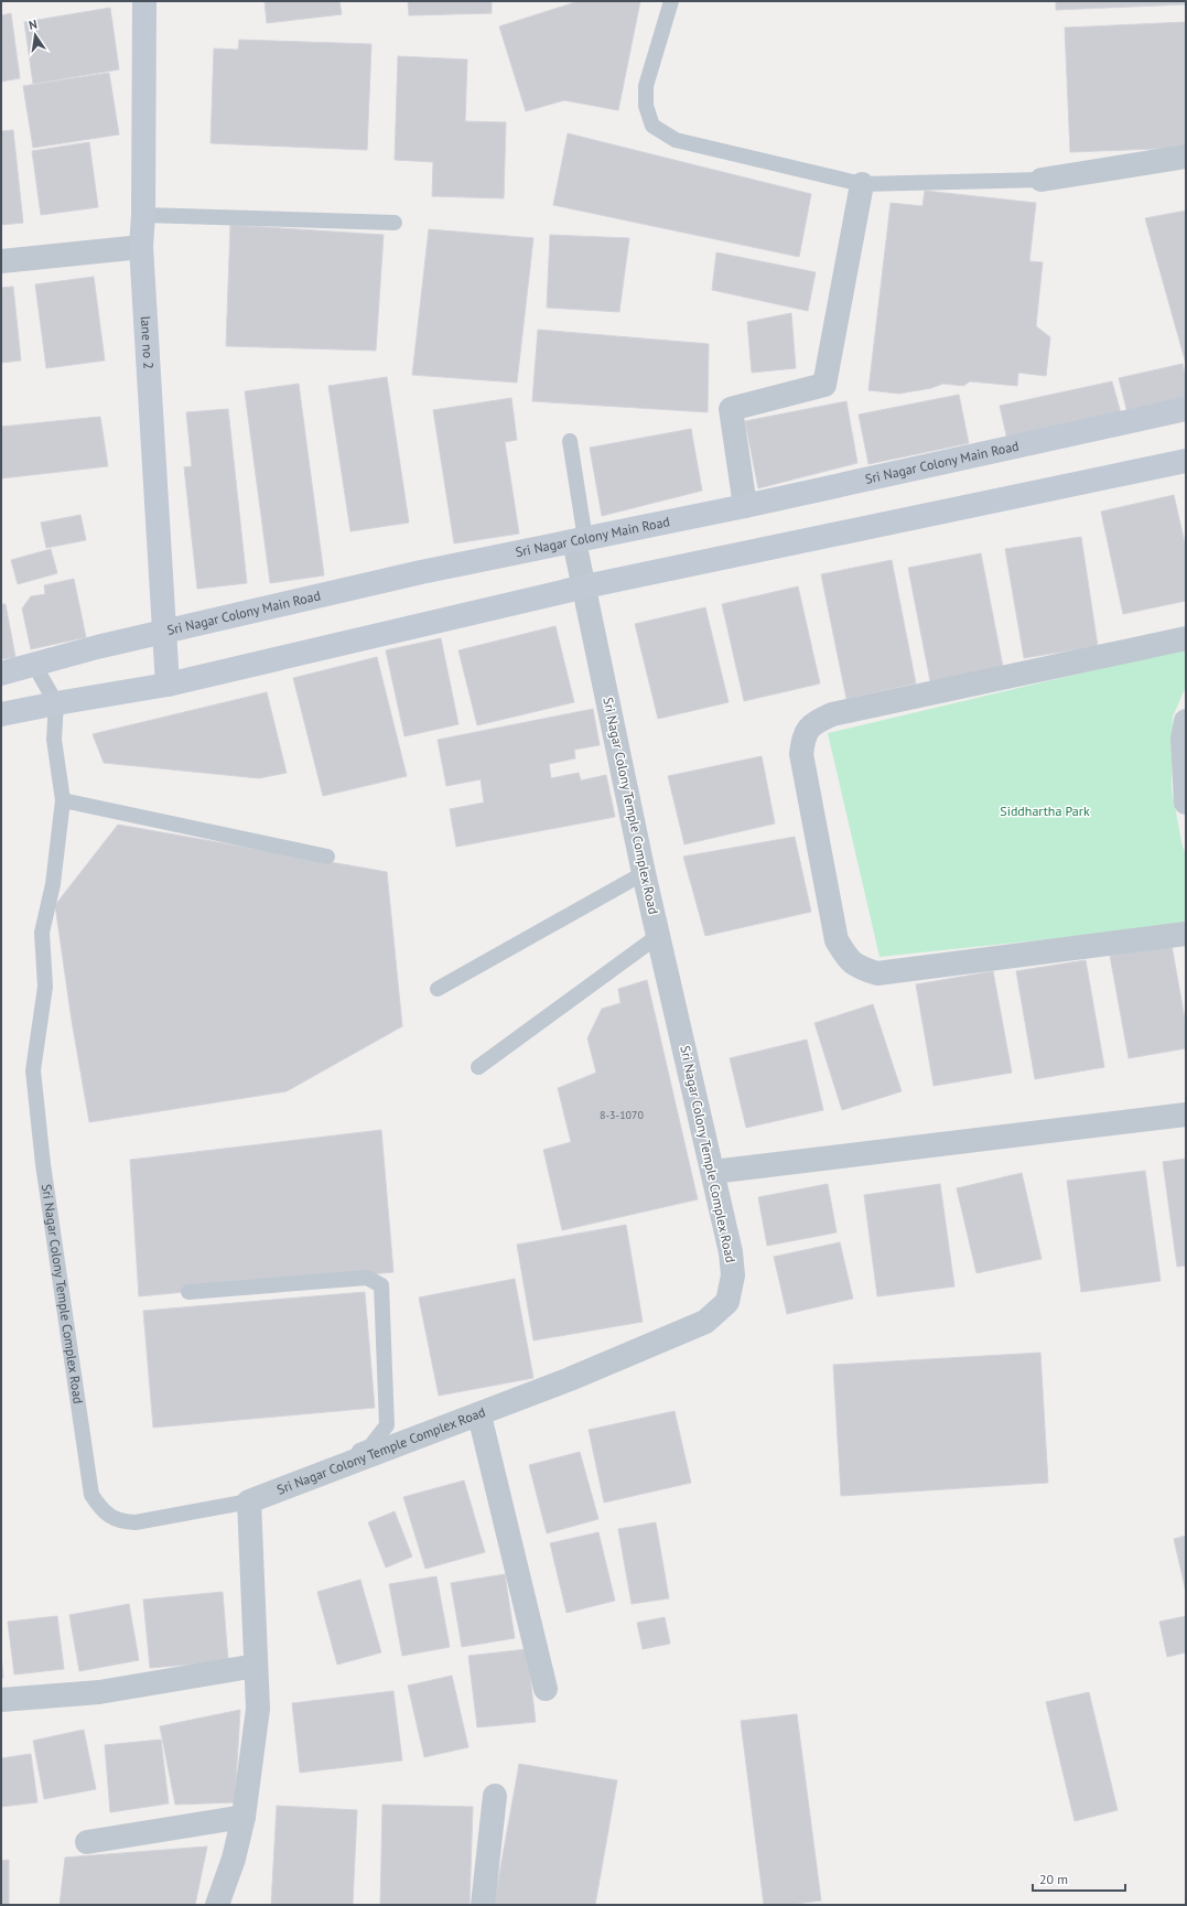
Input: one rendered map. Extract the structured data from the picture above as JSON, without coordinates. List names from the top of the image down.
{
  "streets": {
    "main road": ["lane no 2", "Sri Nagar Colony Main Road"],
    "street": ["Sri Nagar Colony Temple Complex Road"]
  },
  "crossings": [
    ["lane no 2", "Sri Nagar Colony Main Road"],
    ["Sri Nagar Colony Main Road", "Sri Nagar Colony Temple Complex Road"]
  ],
  "parks": ["Siddhartha Park"],
  "house_numbers": ["8-3-1070"],
  "scale_bar": "20 m",
  "north": "top"
}
